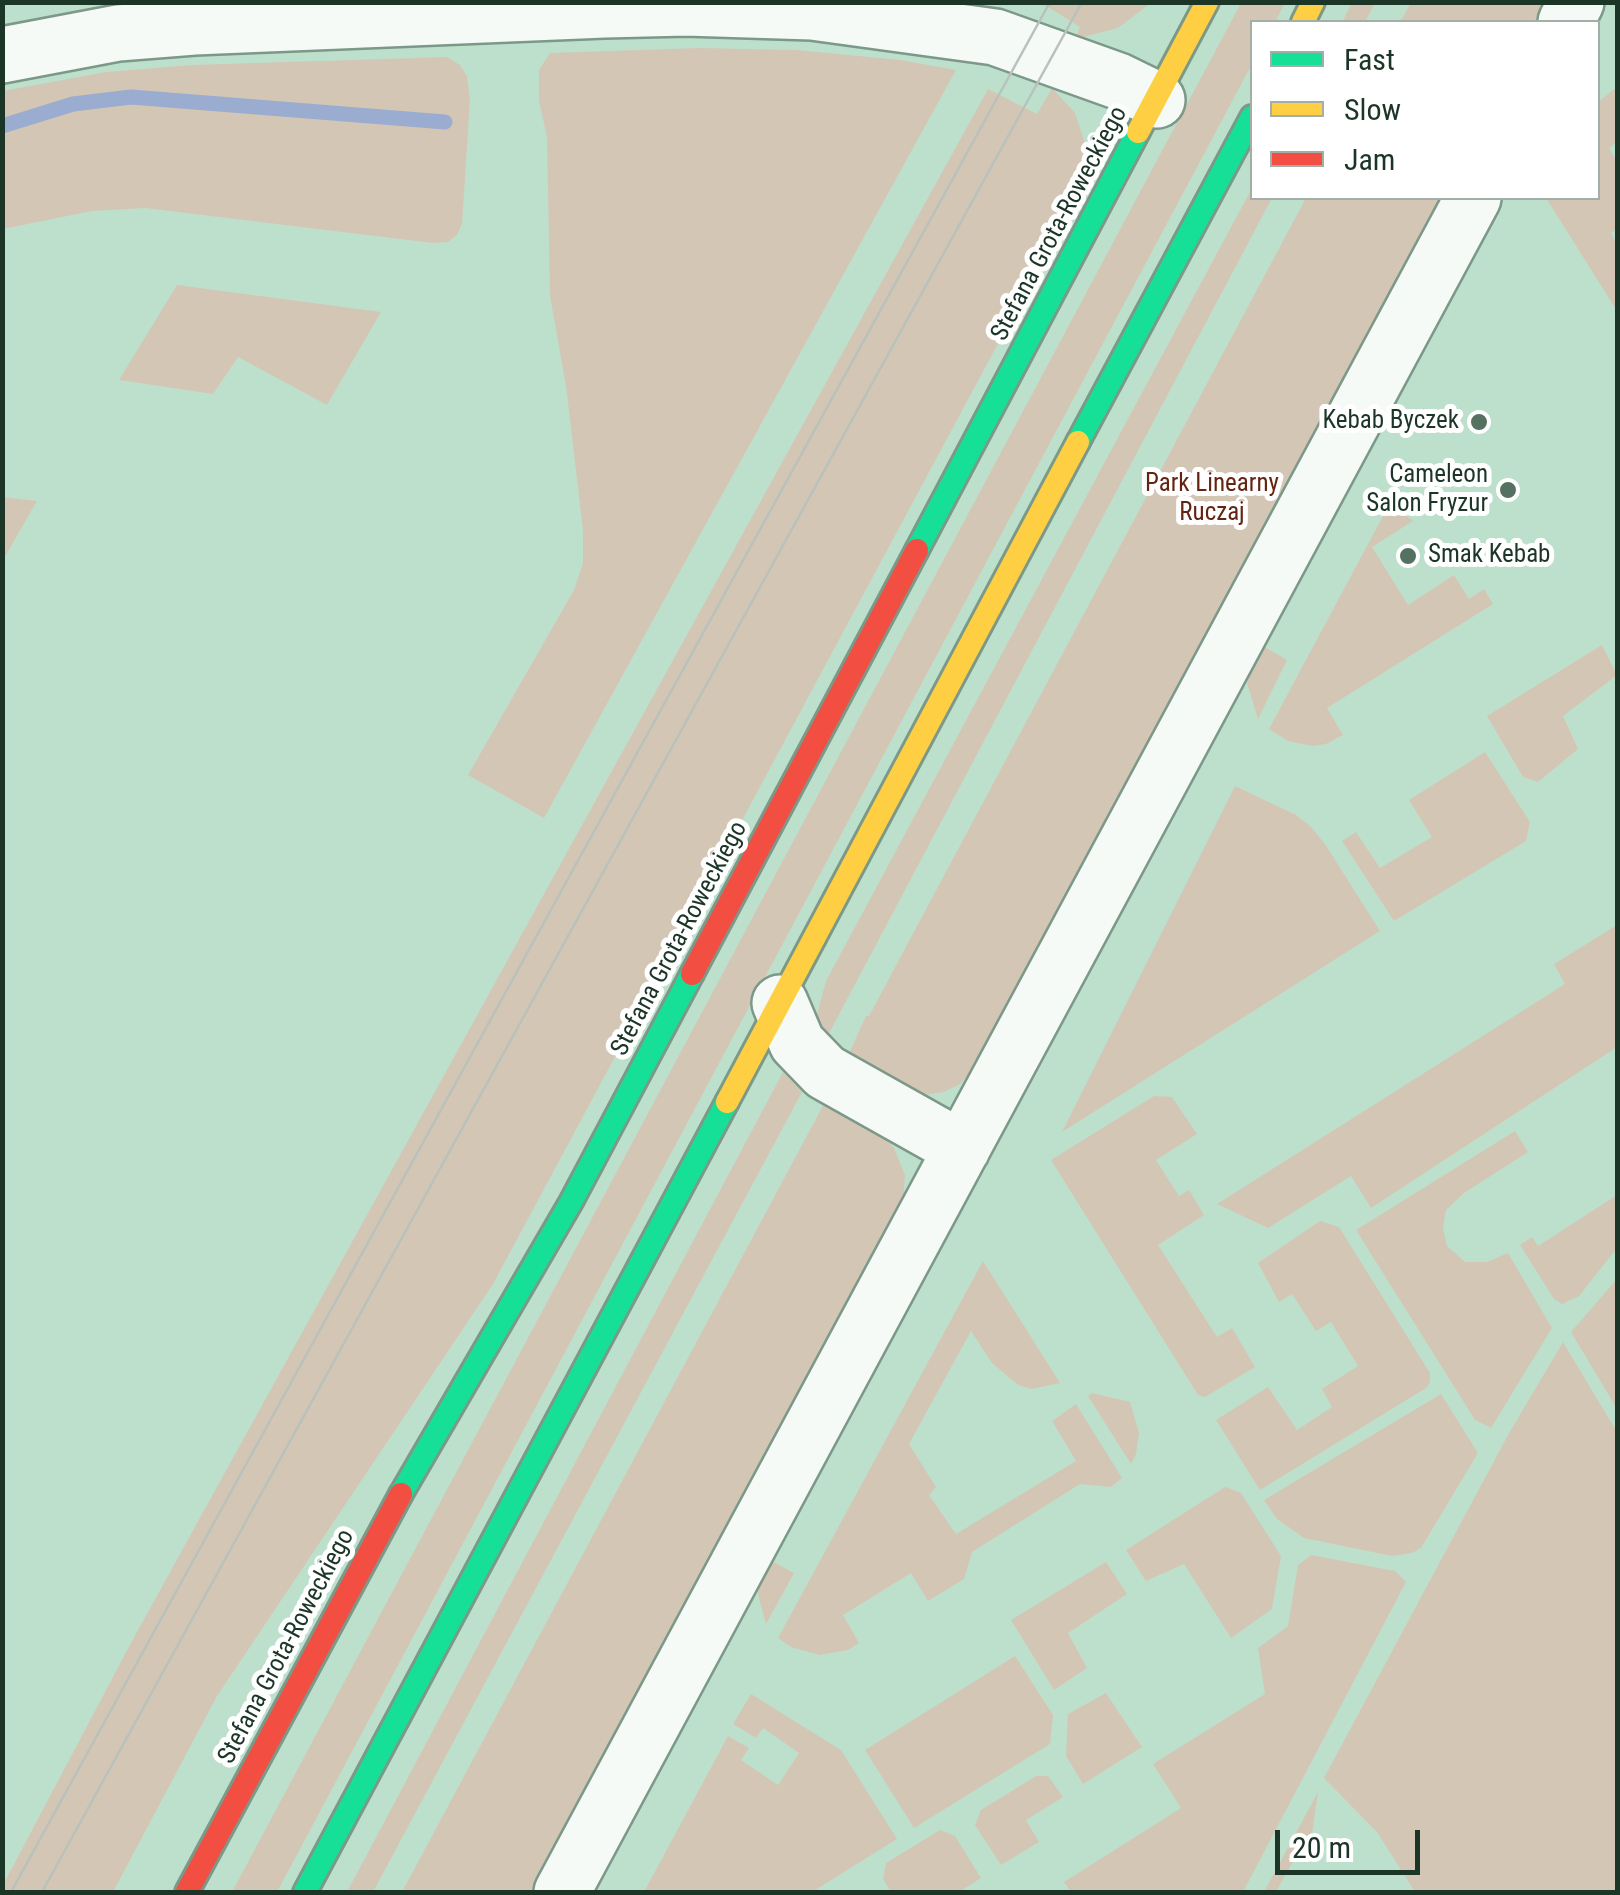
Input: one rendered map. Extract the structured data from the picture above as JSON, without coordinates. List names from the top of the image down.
{
  "streets": {
    "main road": ["Stefana Grota-Roweckiego"]
  },
  "parks": ["Park Linearny Ruczaj"],
  "places": ["Kebab Byczek", "Cameleon Salon Fryzur", "Smak Kebab"],
  "legend": ["Fast", "Slow", "Jam"],
  "scale_bar": "20 m"
}
